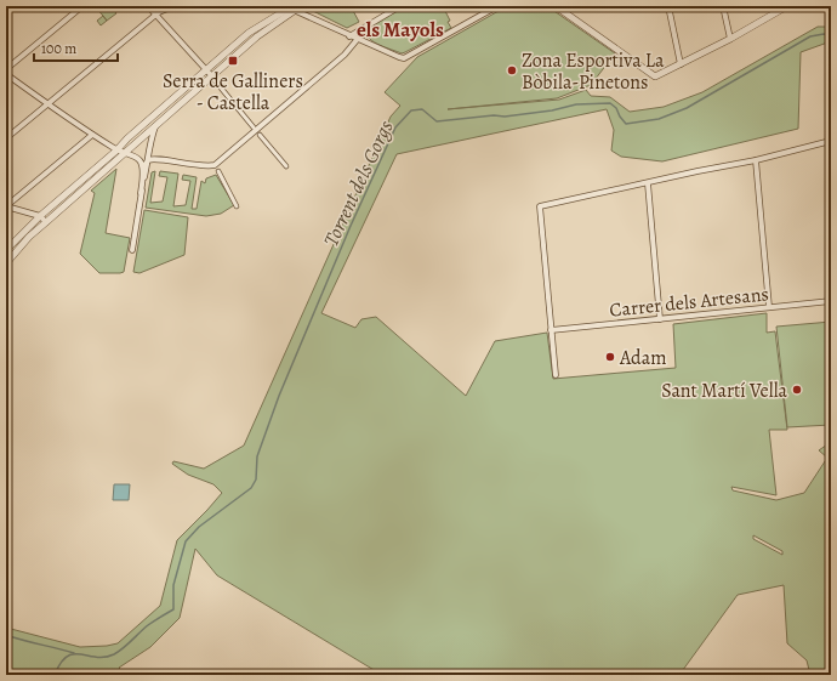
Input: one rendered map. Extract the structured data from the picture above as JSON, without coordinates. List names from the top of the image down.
{
  "streets": {
    "street": ["Carrer dels Artesans"]
  },
  "districts": ["els Mayols"],
  "water": ["Torrent dels Gorgs"],
  "places": {
    "transit": ["Serra de Galliners - Castella"],
    "other": ["Zona Esportiva La Bòbila-Pinetons", "Adam", "Sant Martí Vella"]
  },
  "scale_bar": "100 m"
}
